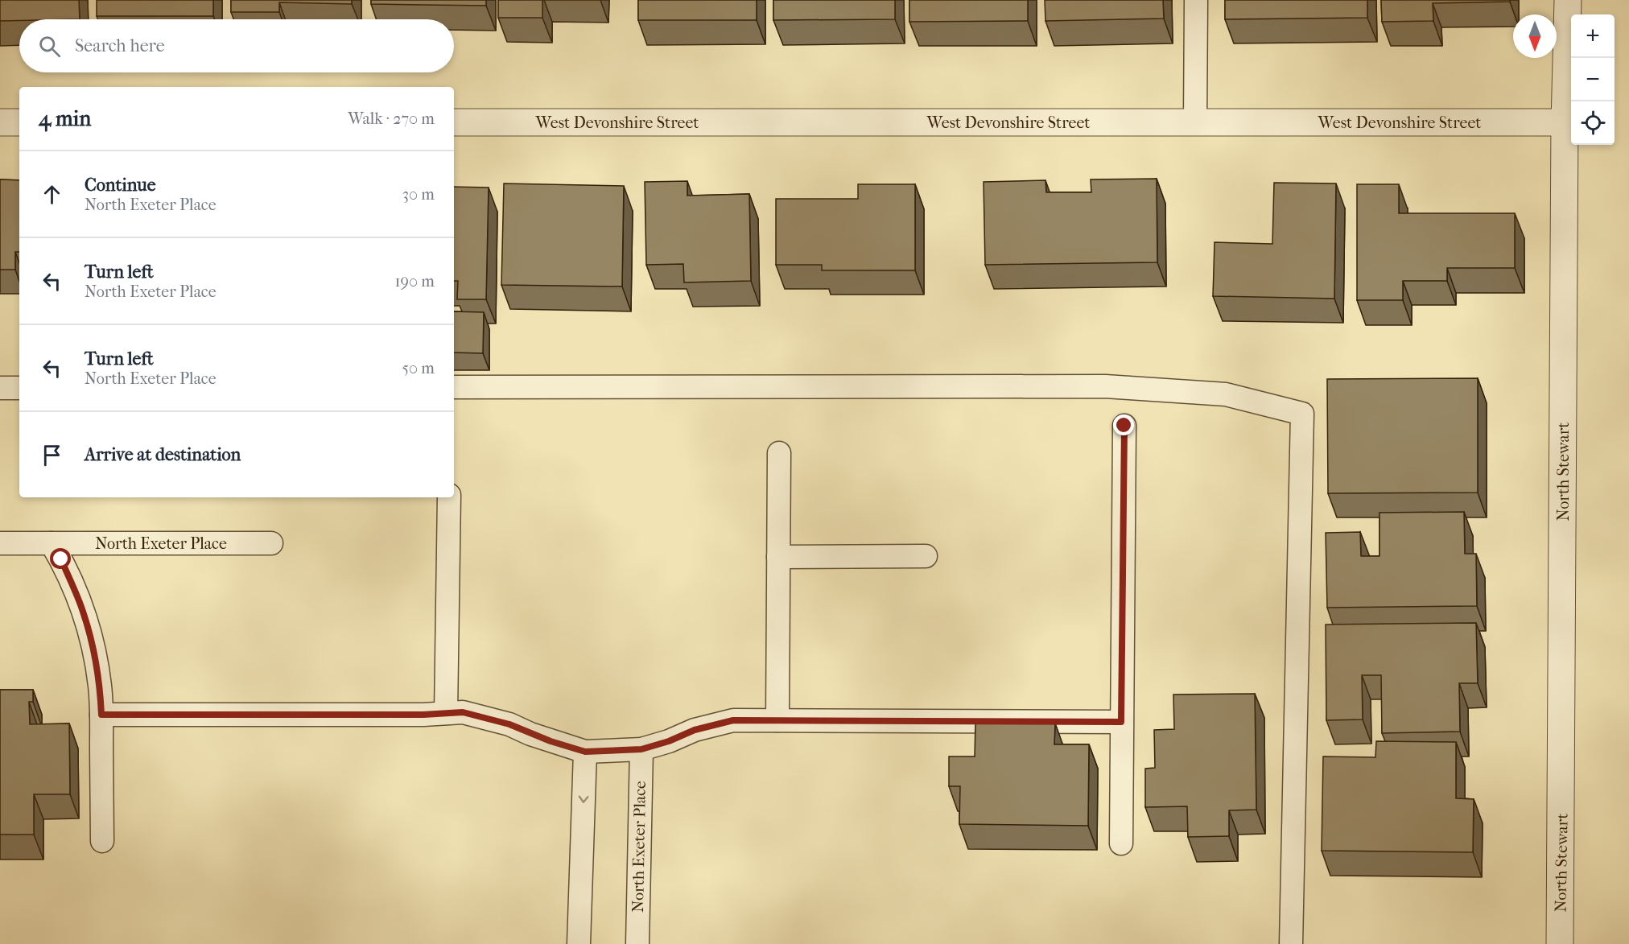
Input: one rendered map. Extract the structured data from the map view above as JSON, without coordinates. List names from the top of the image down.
{
  "streets": {
    "street": ["West Devonshire Street", "North Stewart"],
    "lane": ["North Exeter Place"]
  },
  "crossings": [
    ["West Devonshire Street", "North Stewart"]
  ],
  "north": "bottom",
  "page": {
    "map_buttons": ["+", "−"],
    "search": "Search here",
    "heading": ["4 min", "Walk · 270 m"],
    "list": [
      ["Continue", "North Exeter Place", "30 m"],
      ["Turn left", "North Exeter Place", "190 m"],
      ["Turn left", "North Exeter Place", "50 m"],
      "Arrive at destination"
    ]
  }
}
